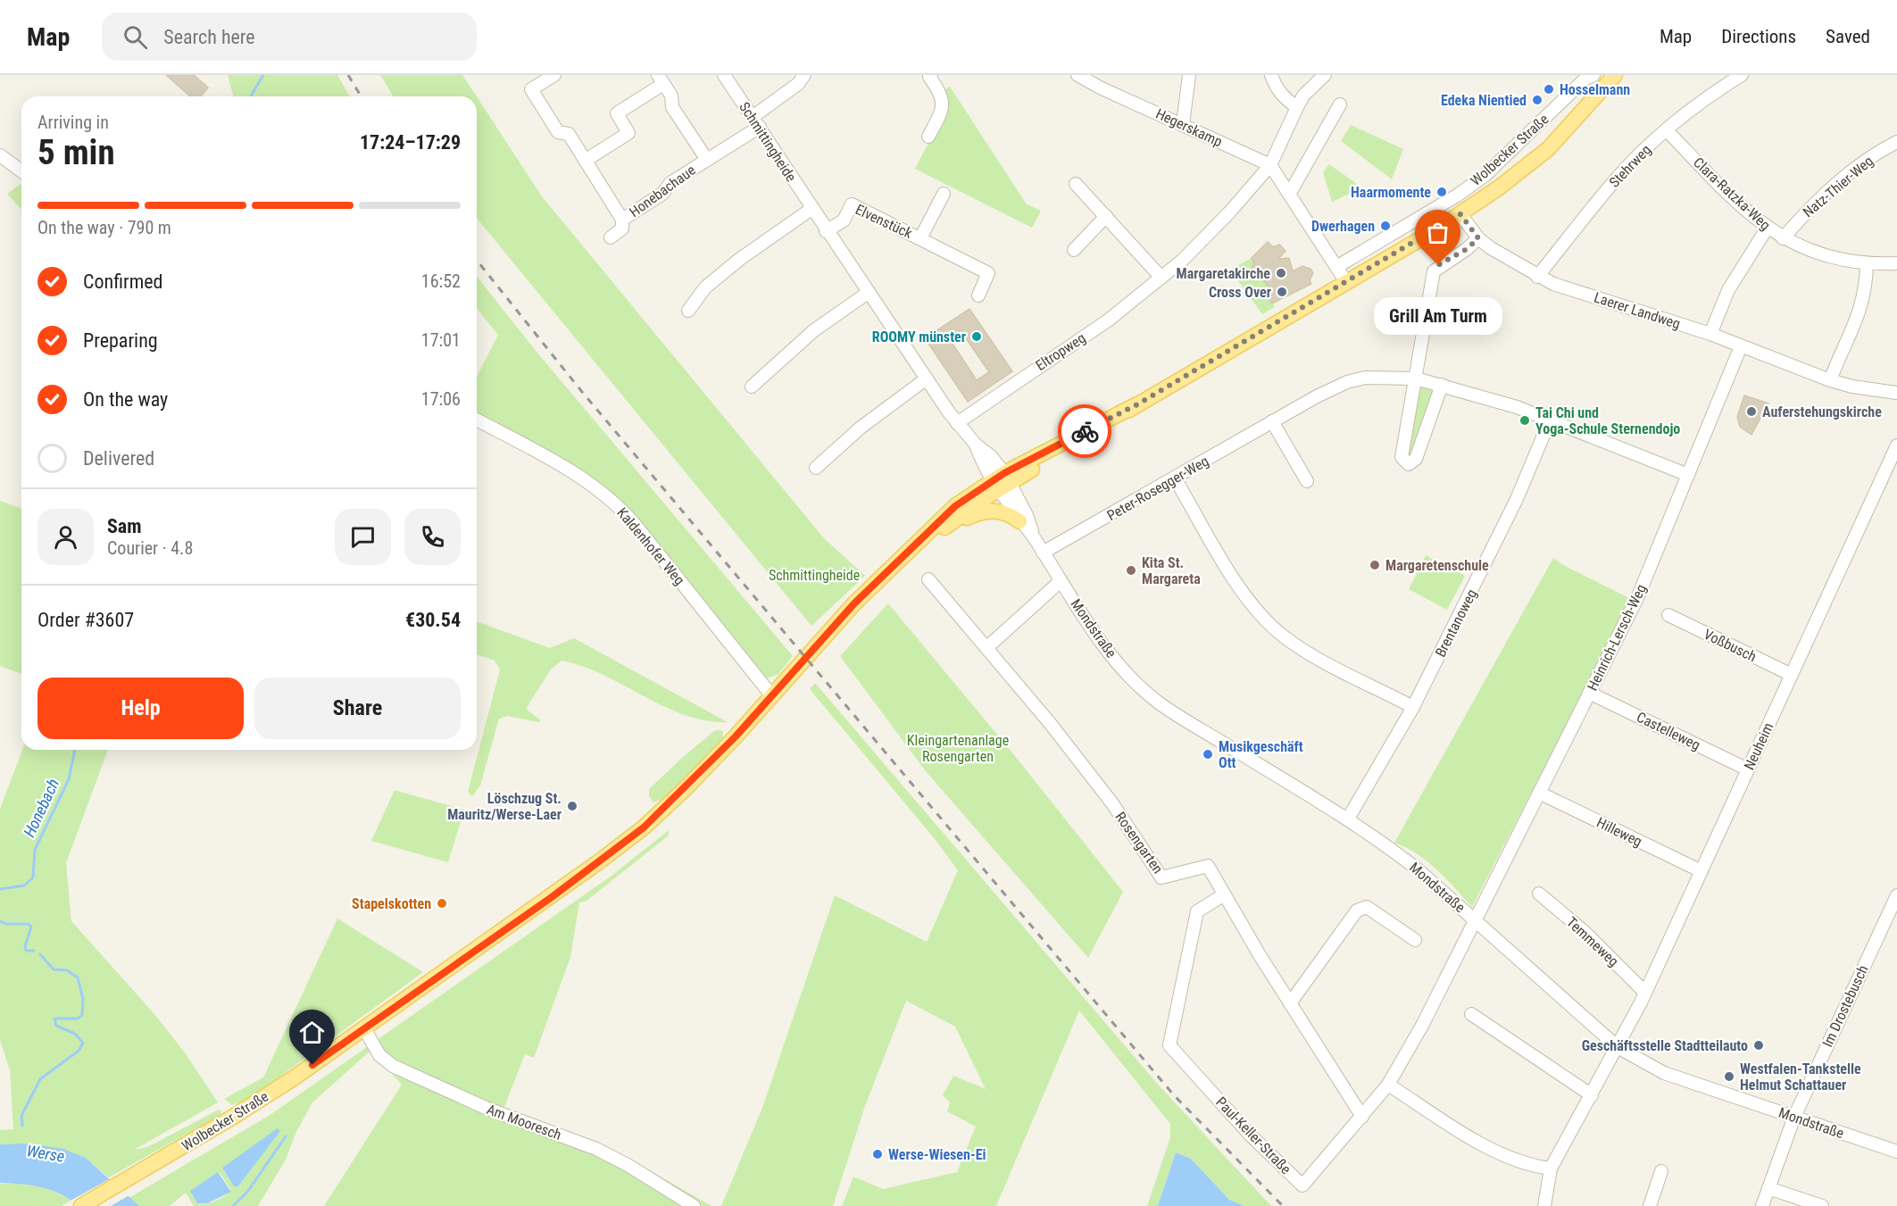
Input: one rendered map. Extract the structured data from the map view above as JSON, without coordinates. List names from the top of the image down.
{
  "streets": {
    "main road": ["Wolbecker Straße"],
    "street": [
      "Hegerskamp",
      "Schmittingheide",
      "Stehrweg",
      "Natz-Thier-Weg",
      "Honebachaue",
      "Clara-Ratzka-Weg",
      "Elvenstück",
      "Laerer Landweg",
      "Eltropweg",
      "Peter-Rosegger-Weg",
      "Kaldenhofer Weg",
      "Brentanoweg",
      "Mondstraße",
      "Heinrich-Lersch-Weg",
      "Voßbusch",
      "Castelleweg",
      "Neuheim",
      "Hilleweg",
      "Rosengarten",
      "Temmeweg",
      "Im Drostebusch",
      "Am Mooresch",
      "Paul-Keller-Straße"
    ]
  },
  "crossings": [
    ["Hegerskamp", "Wolbecker Straße"],
    ["Hegerskamp", "Eltropweg"],
    ["Schmittingheide", "Wolbecker Straße"],
    ["Schmittingheide", "Honebachaue"],
    ["Schmittingheide", "Elvenstück"],
    ["Schmittingheide", "Eltropweg"],
    ["Schmittingheide", "Mondstraße"],
    ["Wolbecker Straße", "Laerer Landweg"],
    ["Wolbecker Straße", "Kaldenhofer Weg"],
    ["Wolbecker Straße", "Mondstraße"],
    ["Wolbecker Straße", "Am Mooresch"],
    ["Stehrweg", "Clara-Ratzka-Weg"],
    ["Stehrweg", "Laerer Landweg"],
    ["Natz-Thier-Weg", "Clara-Ratzka-Weg"],
    ["Laerer Landweg", "Heinrich-Lersch-Weg"],
    ["Peter-Rosegger-Weg", "Brentanoweg"],
    ["Peter-Rosegger-Weg", "Mondstraße"],
    ["Peter-Rosegger-Weg", "Heinrich-Lersch-Weg"],
    ["Brentanoweg", "Mondstraße"],
    ["Mondstraße", "Heinrich-Lersch-Weg"],
    ["Mondstraße", "Neuheim"],
    ["Mondstraße", "Im Drostebusch"],
    ["Mondstraße", "Paul-Keller-Straße"],
    ["Heinrich-Lersch-Weg", "Castelleweg"],
    ["Heinrich-Lersch-Weg", "Hilleweg"],
    ["Heinrich-Lersch-Weg", "Paul-Keller-Straße"],
    ["Voßbusch", "Neuheim"],
    ["Castelleweg", "Neuheim"],
    ["Neuheim", "Hilleweg"],
    ["Neuheim", "Temmeweg"],
    ["Rosengarten", "Paul-Keller-Straße"]
  ],
  "water": ["Honebach", "Werse"],
  "parks": ["Schmittingheide", "Kleingartenanlage Rosengarten"],
  "places": [
    "Hosselmann",
    "Edeka Nientied",
    "Haarmomente",
    "Dwerhagen",
    "Grill Am Turm",
    "Margaretakirche",
    "Cross Over",
    "ROOMY münster",
    "Auferstehungskirche",
    "Tai Chi und Yoga-Schule Sternendojo",
    "Margaretenschule",
    "Kita St. Margareta",
    "Musikgeschäft Ott",
    "Löschzug St. Mauritz/Werse-Laer",
    "Stapelskotten",
    "Geschäftsstelle Stadtteilauto",
    "Westfalen-Tankstelle Helmut Schattauer",
    "Werse-Wiesen-Ei"
  ],
  "page": {
    "header": "Map",
    "search": "Search here",
    "nav": ["Map", "Directions", "Saved"],
    "heading": ["5 min", "Arriving in", "17:24–17:29"],
    "panel": [
      "Sam",
      "Courier · 4.8",
      "Order #3607",
      "€30.54"
    ],
    "bar": "On the way · 790 m",
    "list": [
      ["Confirmed", "16:52"],
      ["Preparing", "17:01"],
      ["On the way", "17:06"],
      "Delivered"
    ],
    "bubble": "Grill Am Turm",
    "buttons": ["Help", "Share"]
  }
}
